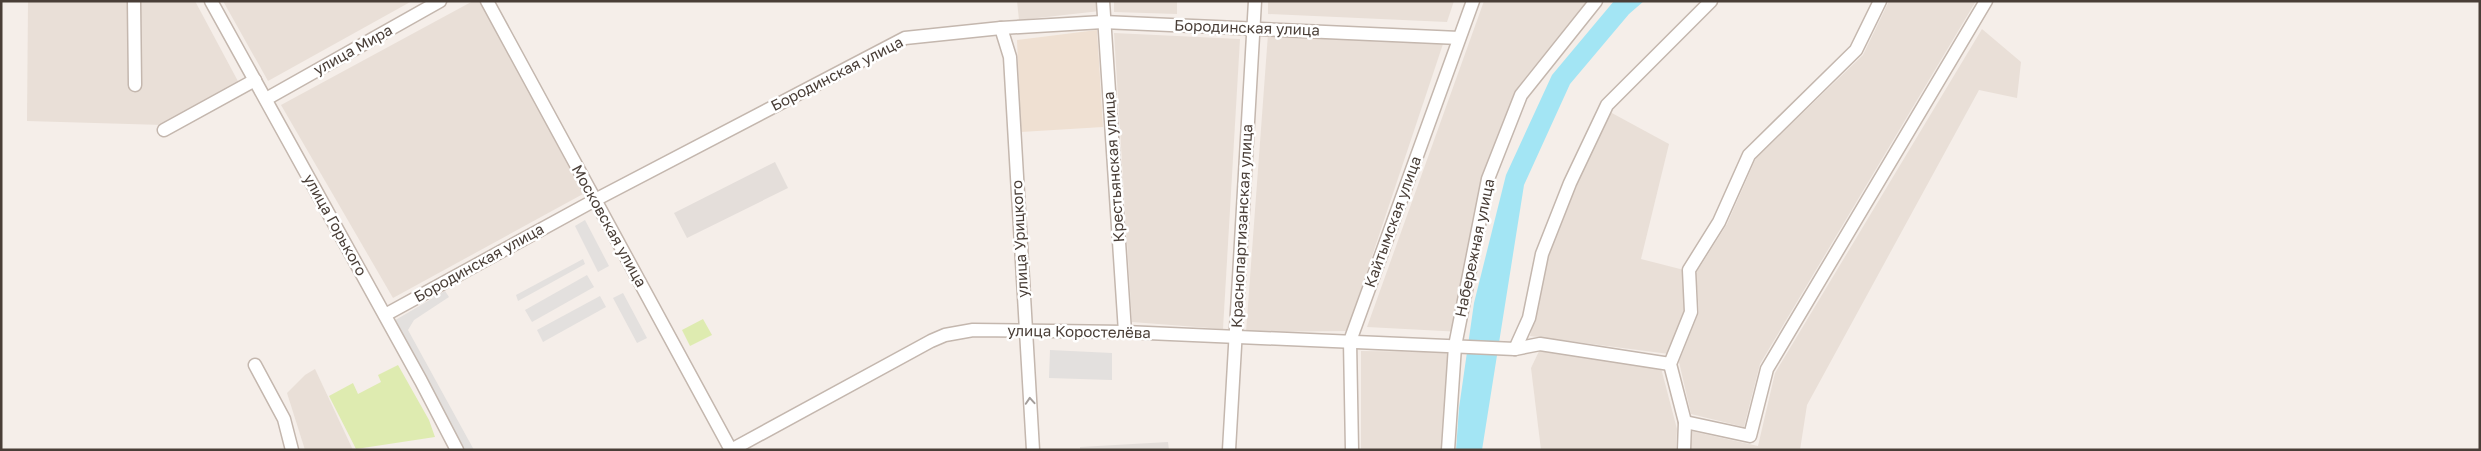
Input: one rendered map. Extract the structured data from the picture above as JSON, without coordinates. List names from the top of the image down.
{
  "streets": {
    "street": [
      "Бородинская улица",
      "улица Мира",
      "Крестьянская улица",
      "Кайтымская улица",
      "улица Горького",
      "Московская улица",
      "Краснопартизанская улица",
      "улица Урицкого",
      "Набережная улица",
      "улица Коростелёва"
    ]
  },
  "crossings": [
    ["Бородинская улица", "Крестьянская улица"],
    ["Бородинская улица", "Кайтымская улица"],
    ["Бородинская улица", "улица Горького"],
    ["Бородинская улица", "Московская улица"],
    ["Бородинская улица", "Краснопартизанская улица"],
    ["Бородинская улица", "улица Урицкого"],
    ["улица Мира", "улица Горького"],
    ["Крестьянская улица", "улица Коростелёва"],
    ["Кайтымская улица", "улица Коростелёва"],
    ["Московская улица", "улица Коростелёва"],
    ["Краснопартизанская улица", "улица Коростелёва"],
    ["улица Урицкого", "улица Коростелёва"],
    ["Набережная улица", "улица Коростелёва"]
  ]
}
